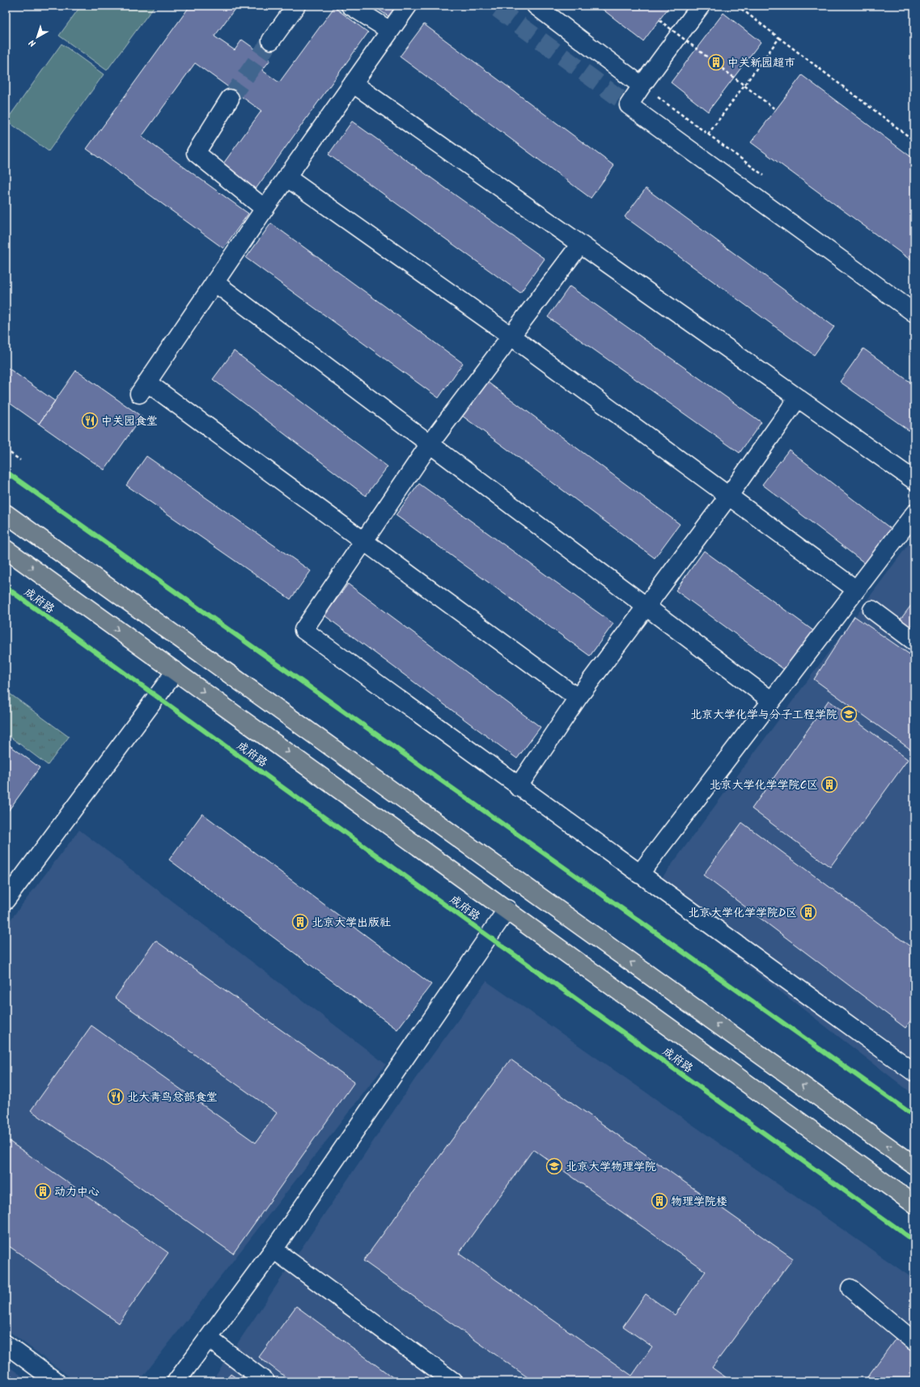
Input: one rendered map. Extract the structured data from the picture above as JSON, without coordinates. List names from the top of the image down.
{
  "streets": {
    "main road": ["成府路"]
  },
  "places": {
    "building": [
      "中关新园超市",
      "北京大学化学学院C区",
      "北京大学化学学院D区",
      "北京大学出版社",
      "动力中心",
      "物理学院楼"
    ],
    "restaurant": ["中关园食堂", "北大青鸟总部食堂"],
    "school or university": ["北京大学化学与分子工程学院", "北京大学物理学院"]
  },
  "north": "bottom left"
}
